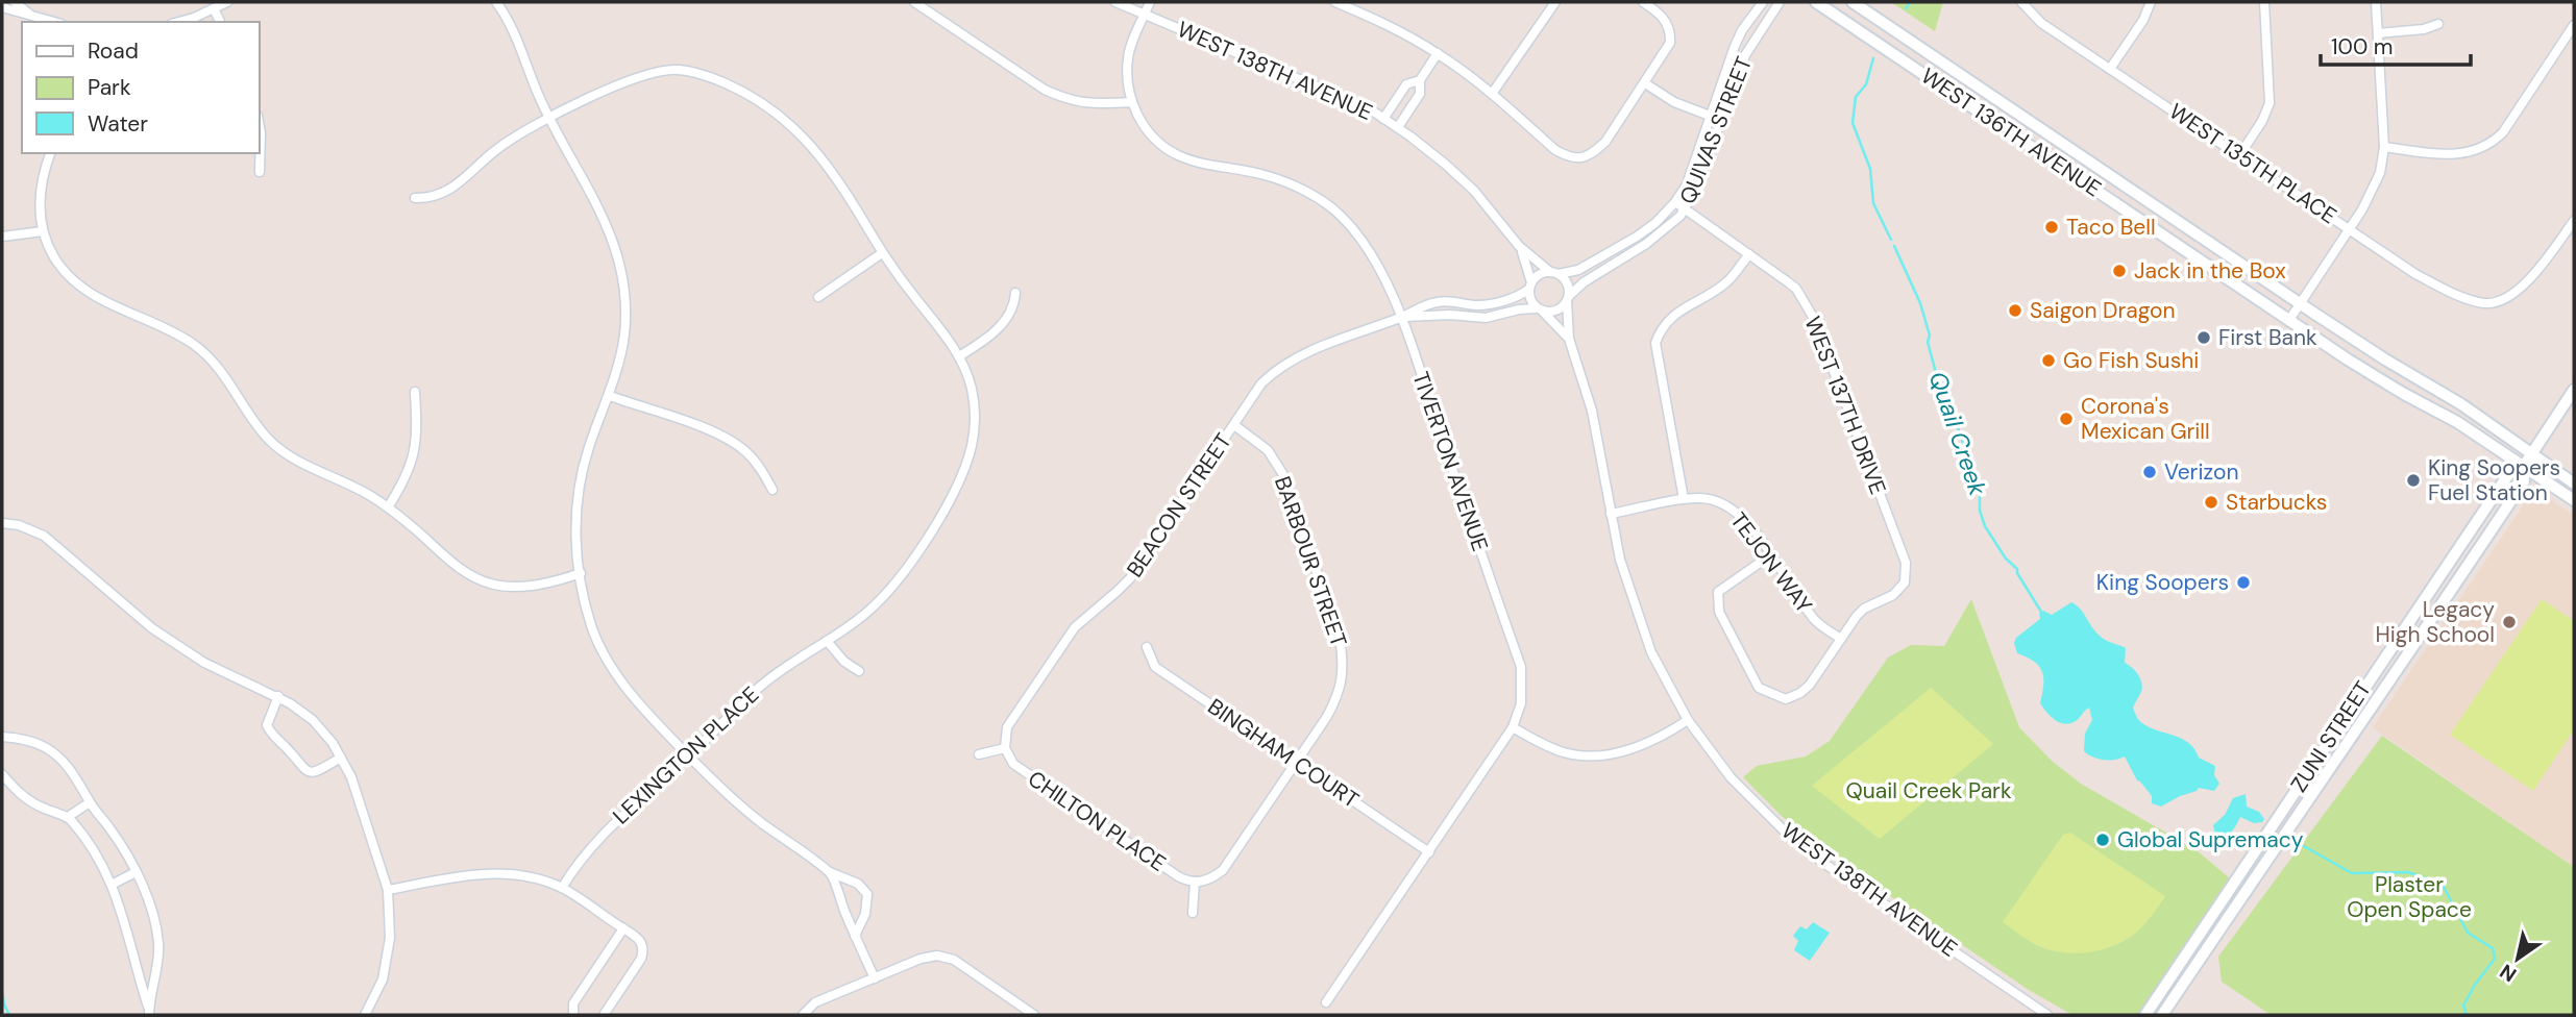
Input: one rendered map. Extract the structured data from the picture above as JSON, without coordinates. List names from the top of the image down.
{
  "streets": {
    "main road": ["WEST 136TH AVENUE", "ZUNI STREET"],
    "street": [
      "WEST 138TH AVENUE",
      "QUIVAS STREET",
      "WEST 135TH PLACE",
      "WEST 137TH DRIVE",
      "TIVERTON AVENUE",
      "BEACON STREET",
      "BARBOUR STREET",
      "TEJON WAY",
      "BINGHAM COURT",
      "LEXINGTON PLACE",
      "CHILTON PLACE"
    ]
  },
  "crossings": [
    ["WEST 138TH AVENUE", "QUIVAS STREET"],
    ["WEST 138TH AVENUE", "TIVERTON AVENUE"],
    ["WEST 138TH AVENUE", "BEACON STREET"],
    ["WEST 138TH AVENUE", "TEJON WAY"],
    ["QUIVAS STREET", "WEST 137TH DRIVE"],
    ["QUIVAS STREET", "BEACON STREET"],
    ["WEST 136TH AVENUE", "ZUNI STREET"],
    ["WEST 137TH DRIVE", "TEJON WAY"],
    ["TIVERTON AVENUE", "BEACON STREET"],
    ["TIVERTON AVENUE", "BINGHAM COURT"],
    ["BEACON STREET", "BARBOUR STREET"],
    ["BEACON STREET", "CHILTON PLACE"],
    ["BARBOUR STREET", "BINGHAM COURT"],
    ["BARBOUR STREET", "CHILTON PLACE"]
  ],
  "water": ["Quail Creek"],
  "parks": ["Quail Creek Park", "Plaster Open Space"],
  "places": [
    "Taco Bell",
    "Jack in the Box",
    "Saigon Dragon",
    "First Bank",
    "Go Fish Sushi",
    "Corona's Mexican Grill",
    "Verizon",
    "King Soopers Fuel Station",
    "Starbucks",
    "King Soopers",
    "Legacy High School",
    "Global Supremacy"
  ],
  "legend": ["Road", "Park", "Water"],
  "scale_bar": "100 m",
  "north": "bottom left"
}
